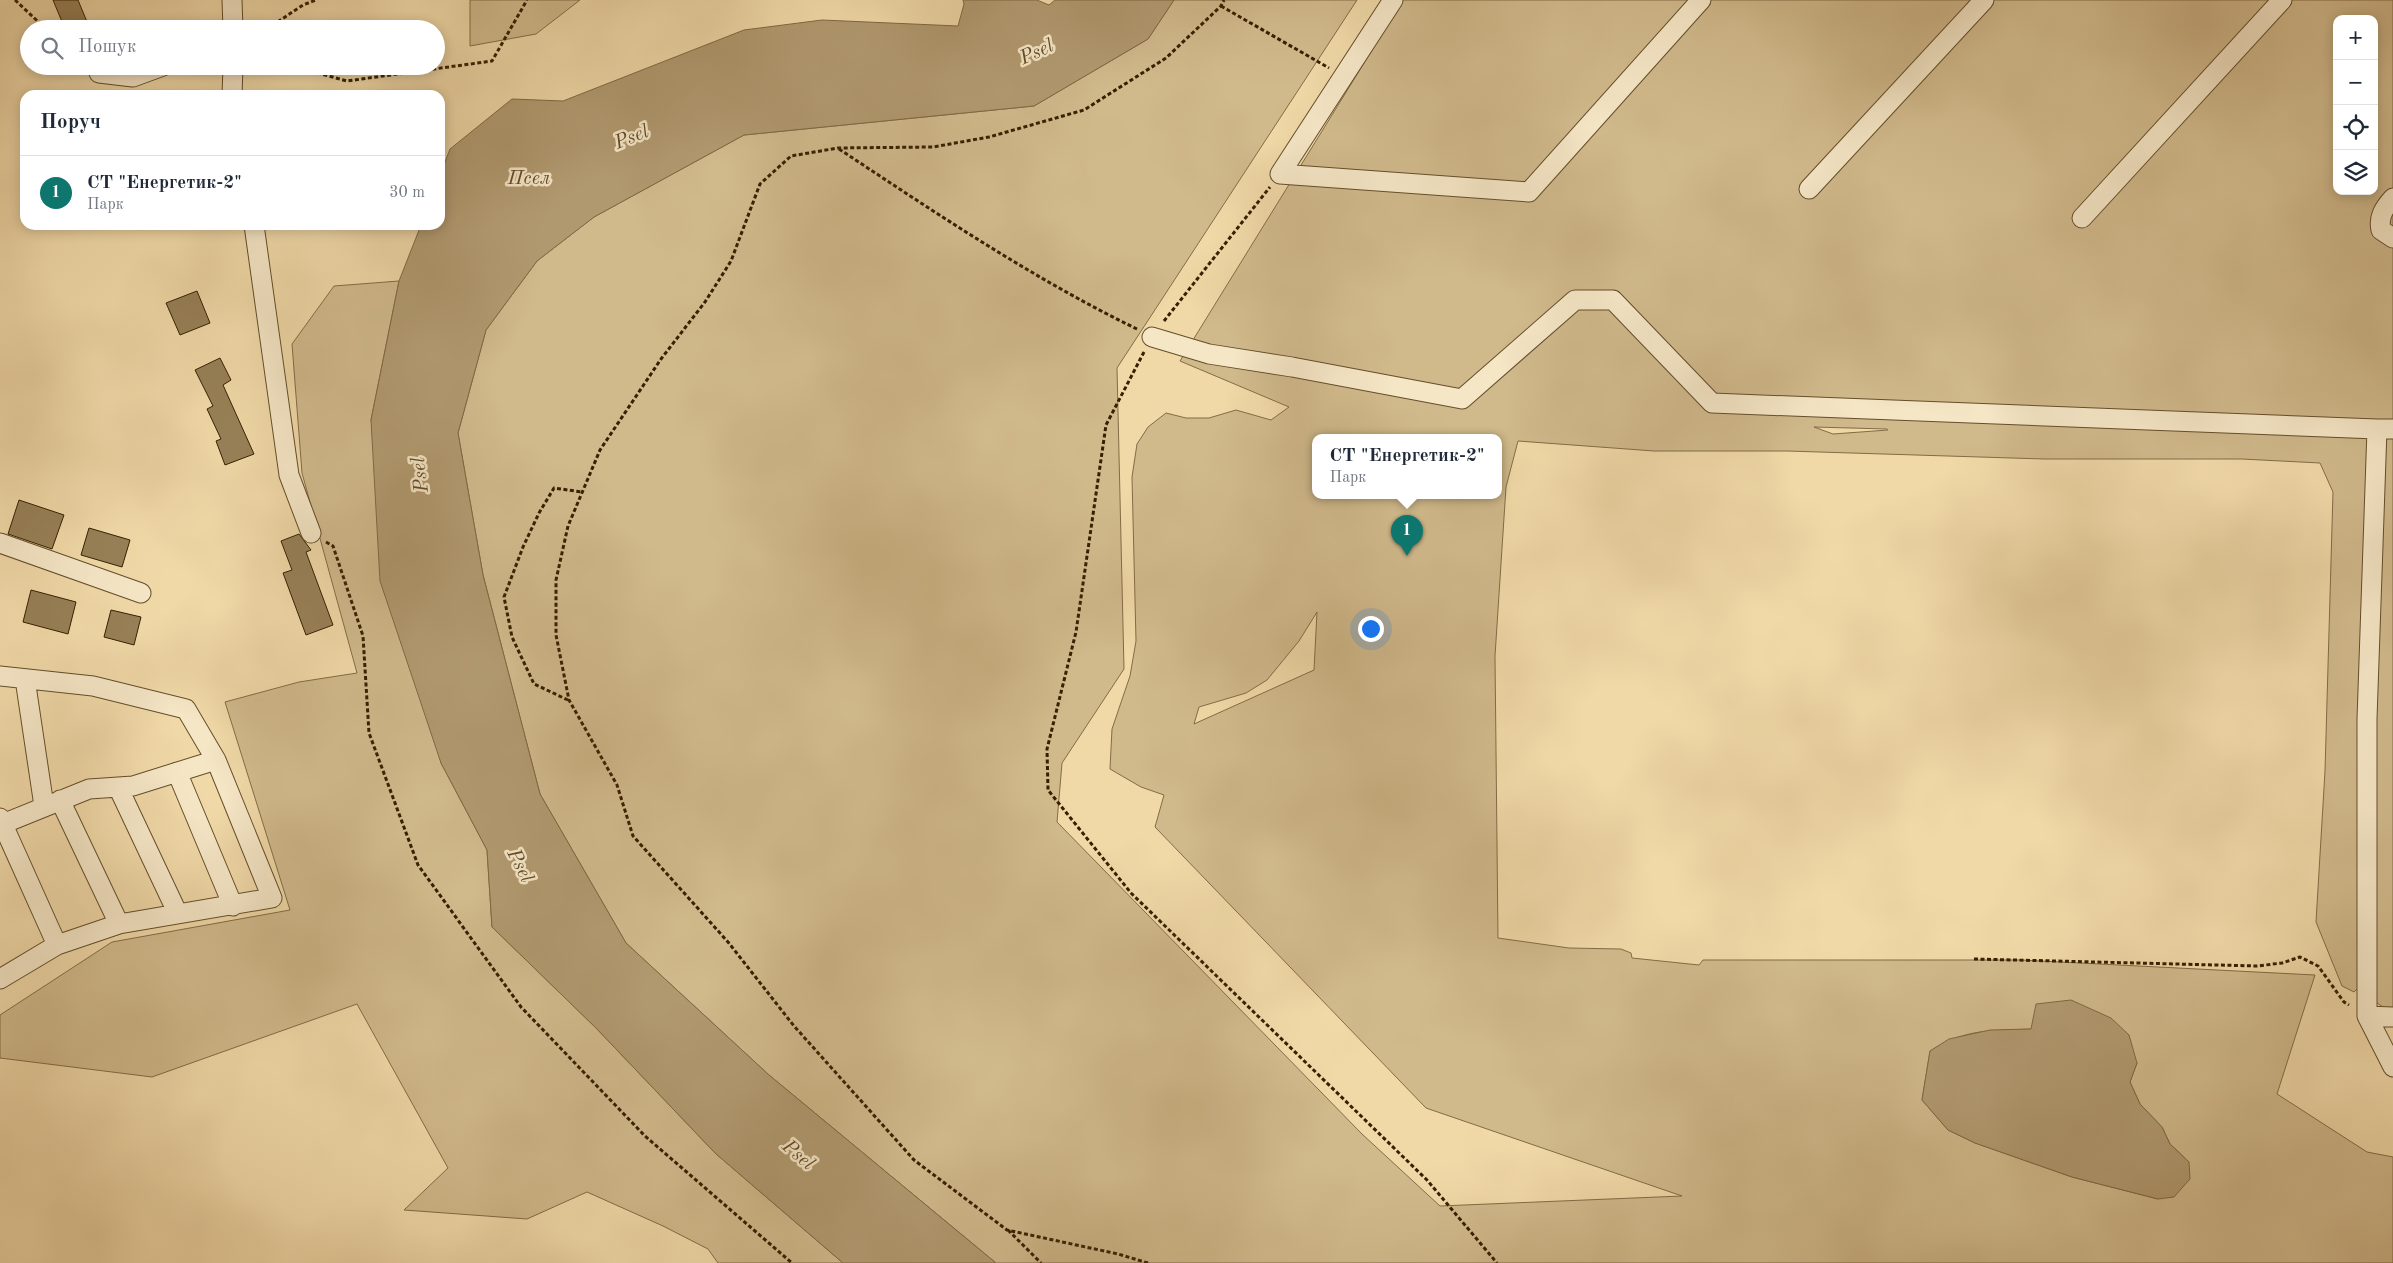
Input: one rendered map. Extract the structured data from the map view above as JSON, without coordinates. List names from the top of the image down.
{
  "water": ["Psel", "Псел"],
  "page": {
    "map_buttons": ["+", "−"],
    "search": "Пошук",
    "heading": "Поруч",
    "list": [
      {
        "mark": "1",
        "name": "СТ \"Енергетик-2\"",
        "note": "Парк",
        "value": "30 m"
      }
    ],
    "popup": ["СТ \"Енергетик-2\"", "Парк"],
    "pins": "1"
  }
}
